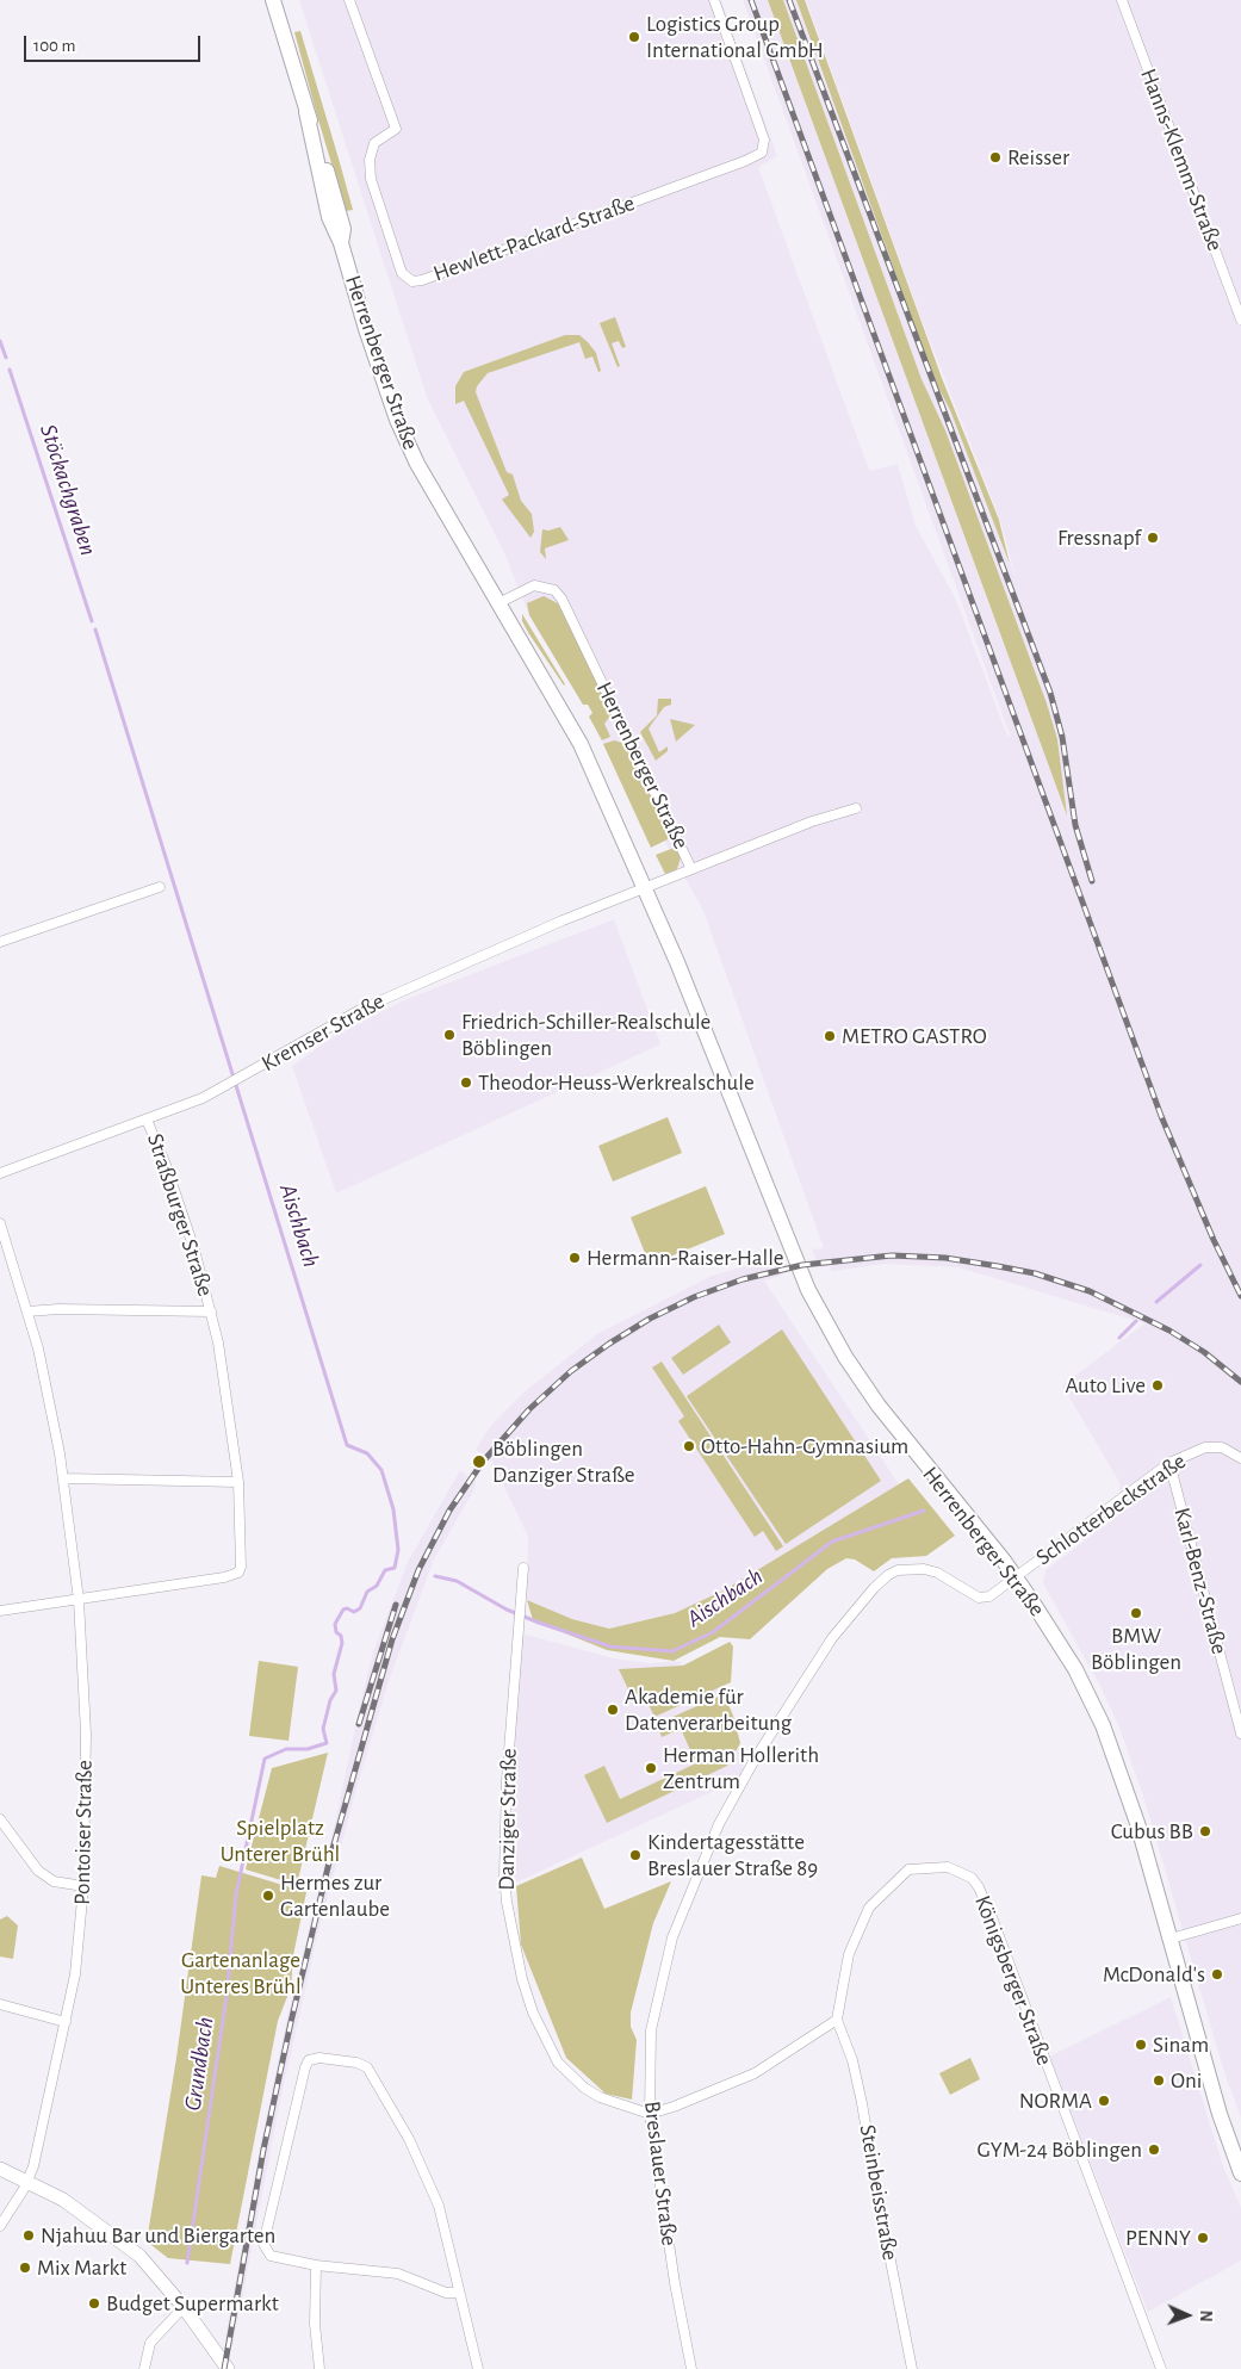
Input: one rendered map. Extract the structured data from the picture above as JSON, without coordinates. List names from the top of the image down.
{
  "streets": {
    "main road": ["Herrenberger Straße"],
    "street": [
      "Hanns-Klemm-Straße",
      "Hewlett-Packard-Straße",
      "Kremser Straße",
      "Straßburger Straße",
      "Schlotterbeckstraße",
      "Karl-Benz-Straße",
      "Danziger Straße",
      "Pontoiser Straße",
      "Königsberger Straße",
      "Breslauer Straße",
      "Steinbeisstraße"
    ]
  },
  "crossings": [
    ["Herrenberger Straße", "Kremser Straße"],
    ["Herrenberger Straße", "Schlotterbeckstraße"],
    ["Herrenberger Straße", "Breslauer Straße"],
    ["Kremser Straße", "Straßburger Straße"],
    ["Straßburger Straße", "Pontoiser Straße"],
    ["Schlotterbeckstraße", "Karl-Benz-Straße"],
    ["Schlotterbeckstraße", "Breslauer Straße"],
    ["Danziger Straße", "Breslauer Straße"],
    ["Königsberger Straße", "Steinbeisstraße"]
  ],
  "water": ["Stöckachgraben", "Aischbach", "Grundbach"],
  "parks": ["Spielplatz Unterer Brühl", "Gartenanlage Unteres Brühl"],
  "places": [
    "Logistics Group International GmbH",
    "Reisser",
    "Fressnapf",
    "Friedrich-Schiller-Realschule Böblingen",
    "METRO GASTRO",
    "Theodor-Heuss-Werkrealschule",
    "Hermann-Raiser-Halle",
    "Auto Live",
    "Otto-Hahn-Gymnasium",
    "Böblingen Danziger Straße",
    "BMW Böblingen",
    "Akademie für Datenverarbeitung",
    "Herman Hollerith Zentrum",
    "Cubus BB",
    "Kindertagesstätte Breslauer Straße 89",
    "Hermes zur Gartenlaube",
    "McDonald's",
    "Sinam",
    "Oni",
    "NORMA",
    "GYM-24 Böblingen",
    "Njahuu Bar und Biergarten",
    "PENNY",
    "Mix Markt",
    "Budget Supermarkt"
  ],
  "scale_bar": "100 m",
  "north": "right"
}
